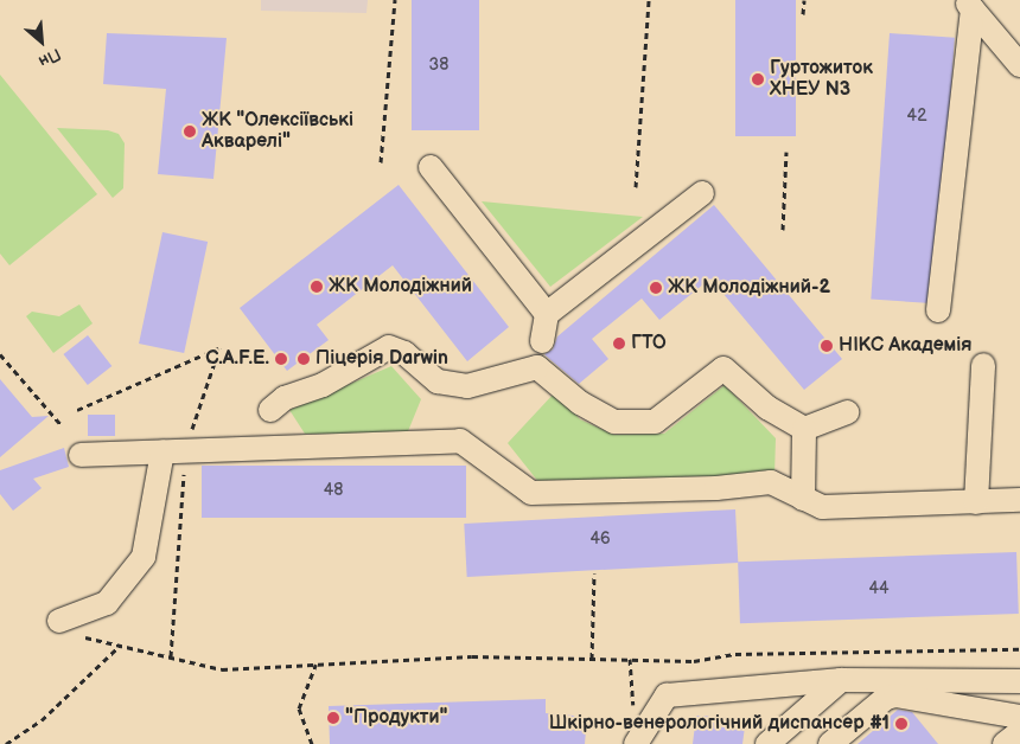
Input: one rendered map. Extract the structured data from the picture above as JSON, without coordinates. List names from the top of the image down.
{
  "places": [
    "Гуртожиток ХНЕУ N3",
    "ЖК \"Олексіївські Акварелі\"",
    "ЖК Молодіжний",
    "ЖК Молодіжний-2",
    "ГТО",
    "НІКС Академія",
    "C.A.F.E.",
    "Піцерія Darwin",
    "\"Продукти\"",
    "Шкірно-венерологічний диспансер #1"
  ],
  "house_numbers": [
    "38",
    "42",
    "48",
    "46",
    "44"
  ],
  "north": "bottom right"
}
